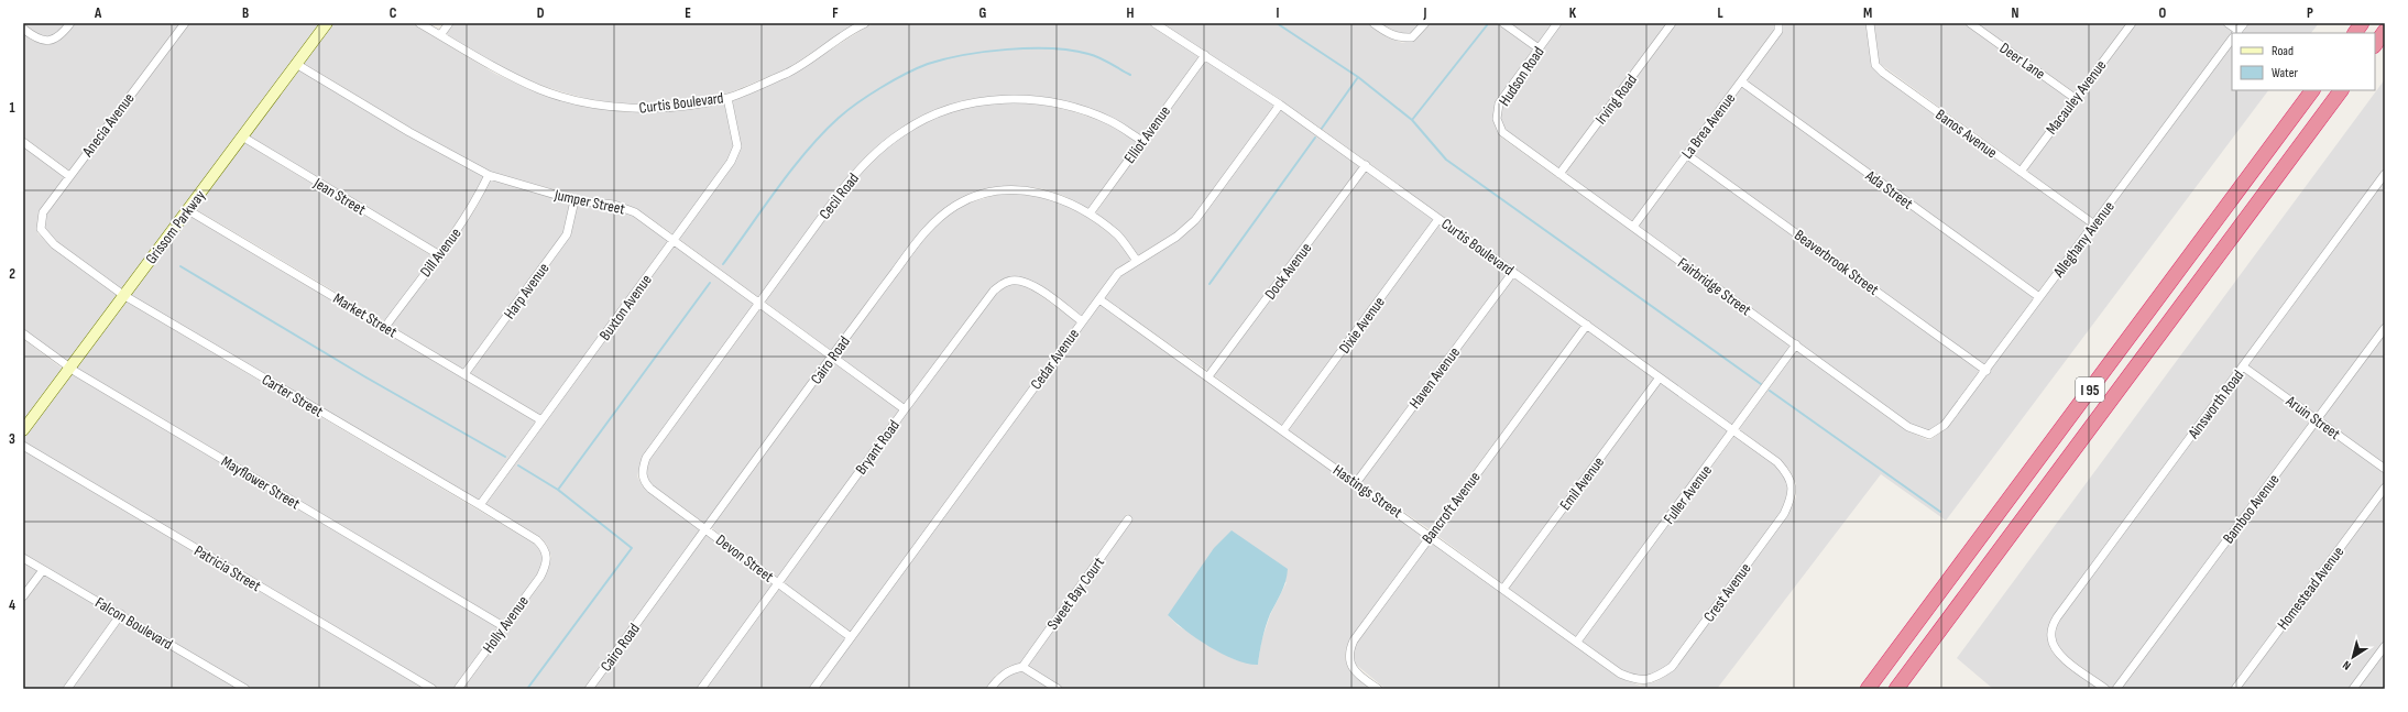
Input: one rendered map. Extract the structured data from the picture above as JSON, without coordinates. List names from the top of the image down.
{
  "streets": {
    "highway": ["I 95"],
    "main road": ["Grissom Parkway"],
    "street": [
      "Deer Lane",
      "Hudson Road",
      "Macauley Avenue",
      "Irving Road",
      "Curtis Boulevard",
      "Anecia Avenue",
      "La Brea Avenue",
      "Banos Avenue",
      "Elliot Avenue",
      "Ada Street",
      "Jean Street",
      "Cecil Road",
      "Jumper Street",
      "Alleghany Avenue",
      "Dill Avenue",
      "Beaverbrook Street",
      "Dock Avenue",
      "Fairbridge Street",
      "Harp Avenue",
      "Buxton Avenue",
      "Market Street",
      "Dixie Avenue",
      "Cedar Avenue",
      "Cairo Road",
      "Haven Avenue",
      "Carter Street",
      "Ainsworth Road",
      "Aruin Street",
      "Bryant Road",
      "Mayflower Street",
      "Emil Avenue",
      "Hastings Street",
      "Fuller Avenue",
      "Bancroft Avenue",
      "Bamboo Avenue",
      "Devon Street",
      "Patricia Street",
      "Homestead Avenue",
      "Crest Avenue",
      "Sweet Bay Court",
      "Falcon Boulevard",
      "Holly Avenue"
    ]
  },
  "crossings": [
    ["Deer Lane", "Macauley Avenue"],
    ["Hudson Road", "Fairbridge Street"],
    ["Macauley Avenue", "Banos Avenue"],
    ["Irving Road", "Fairbridge Street"],
    ["Curtis Boulevard", "Elliot Avenue"],
    ["Curtis Boulevard", "Dock Avenue"],
    ["Curtis Boulevard", "Buxton Avenue"],
    ["Curtis Boulevard", "Dixie Avenue"],
    ["Curtis Boulevard", "Cedar Avenue"],
    ["Curtis Boulevard", "Haven Avenue"],
    ["Curtis Boulevard", "Emil Avenue"],
    ["Curtis Boulevard", "Fuller Avenue"],
    ["Curtis Boulevard", "Bancroft Avenue"],
    ["Curtis Boulevard", "Crest Avenue"],
    ["Anecia Avenue", "Carter Street"],
    ["La Brea Avenue", "Ada Street"],
    ["La Brea Avenue", "Beaverbrook Street"],
    ["La Brea Avenue", "Fairbridge Street"],
    ["Banos Avenue", "Alleghany Avenue"],
    ["Elliot Avenue", "Cecil Road"],
    ["Elliot Avenue", "Cairo Road"],
    ["Ada Street", "Alleghany Avenue"],
    ["Jean Street", "Grissom Parkway"],
    ["Jean Street", "Dill Avenue"],
    ["Cecil Road", "Jumper Street"],
    ["Cecil Road", "Devon Street"],
    ["Jumper Street", "Grissom Parkway"],
    ["Jumper Street", "Dill Avenue"],
    ["Jumper Street", "Harp Avenue"],
    ["Jumper Street", "Buxton Avenue"],
    ["Jumper Street", "Cairo Road"],
    ["Jumper Street", "Bryant Road"],
    ["Grissom Parkway", "Market Street"],
    ["Grissom Parkway", "Carter Street"],
    ["Grissom Parkway", "Mayflower Street"],
    ["Alleghany Avenue", "Beaverbrook Street"],
    ["Alleghany Avenue", "Fairbridge Street"],
    ["Dill Avenue", "Market Street"],
    ["Dock Avenue", "Hastings Street"],
    ["Fairbridge Street", "Fuller Avenue"],
    ["Harp Avenue", "Market Street"],
    ["Buxton Avenue", "Market Street"],
    ["Buxton Avenue", "Carter Street"],
    ["Dixie Avenue", "Hastings Street"],
    ["Cedar Avenue", "Cairo Road"],
    ["Cedar Avenue", "Bryant Road"],
    ["Cedar Avenue", "Hastings Street"],
    ["Cedar Avenue", "Devon Street"],
    ["Cairo Road", "Devon Street"],
    ["Haven Avenue", "Hastings Street"],
    ["Carter Street", "Holly Avenue"],
    ["Ainsworth Road", "Aruin Street"],
    ["Aruin Street", "Bamboo Avenue"],
    ["Bryant Road", "Devon Street"],
    ["Mayflower Street", "Holly Avenue"],
    ["Emil Avenue", "Hastings Street"],
    ["Hastings Street", "Fuller Avenue"],
    ["Hastings Street", "Bancroft Avenue"],
    ["Hastings Street", "Crest Avenue"]
  ],
  "legend": ["Road", "Water"],
  "north": "bottom left",
  "grid": {
    "columns": [
      "A",
      "B",
      "C",
      "D",
      "E",
      "F",
      "G",
      "H",
      "I",
      "J",
      "K",
      "L",
      "M",
      "N",
      "O",
      "P"
    ],
    "rows": [
      "1",
      "2",
      "3",
      "4"
    ]
  }
}
